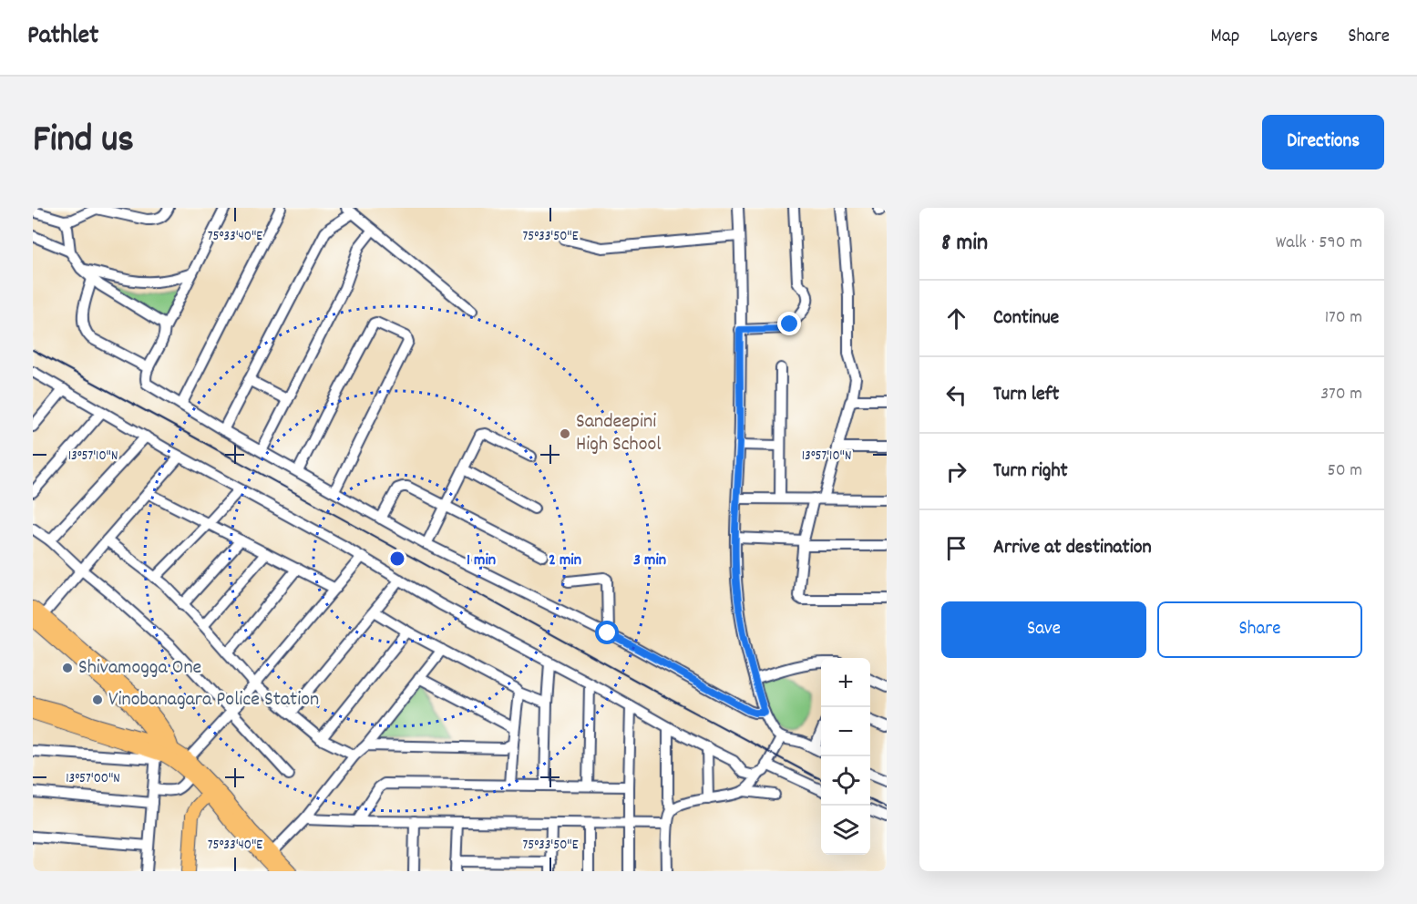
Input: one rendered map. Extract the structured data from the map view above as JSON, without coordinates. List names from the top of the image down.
{
  "places": ["Sandeepini High School", "Shivamogga One", "Vinobanagara Police Station"],
  "page": {
    "header": "Pathlet",
    "nav": ["Map", "Layers", "Share"],
    "title": "Find us",
    "buttons": [
      "Directions",
      ["Save", "Share"]
    ],
    "heading": ["8 min", "Walk · 590 m"],
    "list": [
      ["Continue", "170 m"],
      ["Turn left", "370 m"],
      ["Turn right", "50 m"],
      "Arrive at destination"
    ],
    "map_buttons": ["+", "−"]
  },
  "coordinates": [
    "75°33'40\"E",
    "75°33'50\"E",
    "13°57'10\"N",
    "13°57'00\"N"
  ],
  "rings": ["1 min", "2 min", "3 min"]
}
